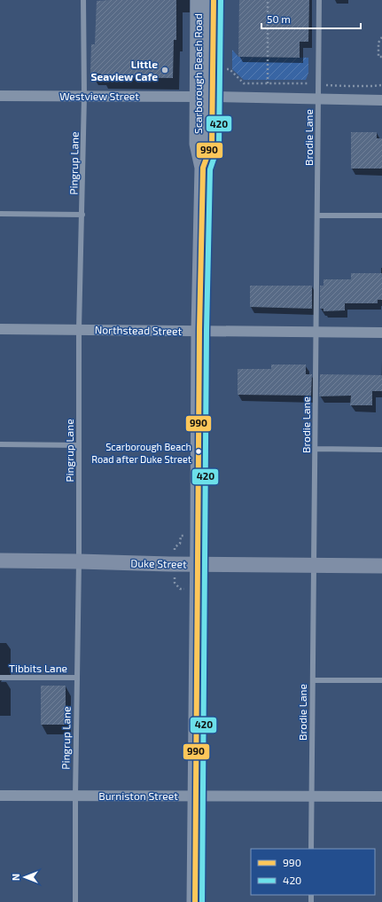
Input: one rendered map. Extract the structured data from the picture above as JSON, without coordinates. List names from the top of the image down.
{
  "streets": {
    "main road": ["Scarborough Beach Road", "Duke Street"],
    "street": ["Westview Street", "Northstead Street", "Burniston Street"],
    "lane": ["Brodie Lane", "Pingrup Lane", "Tibbits Lane"]
  },
  "crossings": [
    ["Scarborough Beach Road", "Westview Street"],
    ["Scarborough Beach Road", "Northstead Street"],
    ["Scarborough Beach Road", "Duke Street"],
    ["Scarborough Beach Road", "Burniston Street"],
    ["Westview Street", "Brodie Lane"],
    ["Westview Street", "Pingrup Lane"],
    ["Brodie Lane", "Northstead Street"],
    ["Brodie Lane", "Duke Street"],
    ["Brodie Lane", "Burniston Street"],
    ["Pingrup Lane", "Northstead Street"],
    ["Pingrup Lane", "Duke Street"],
    ["Pingrup Lane", "Tibbits Lane"],
    ["Pingrup Lane", "Burniston Street"]
  ],
  "places": ["Little Seaview Cafe", "Scarborough Beach Road after Duke Street"],
  "lines": ["transit line 990", "transit line 420"],
  "legend": ["990", "420"],
  "scale_bar": "50 m",
  "north": "left"
}
